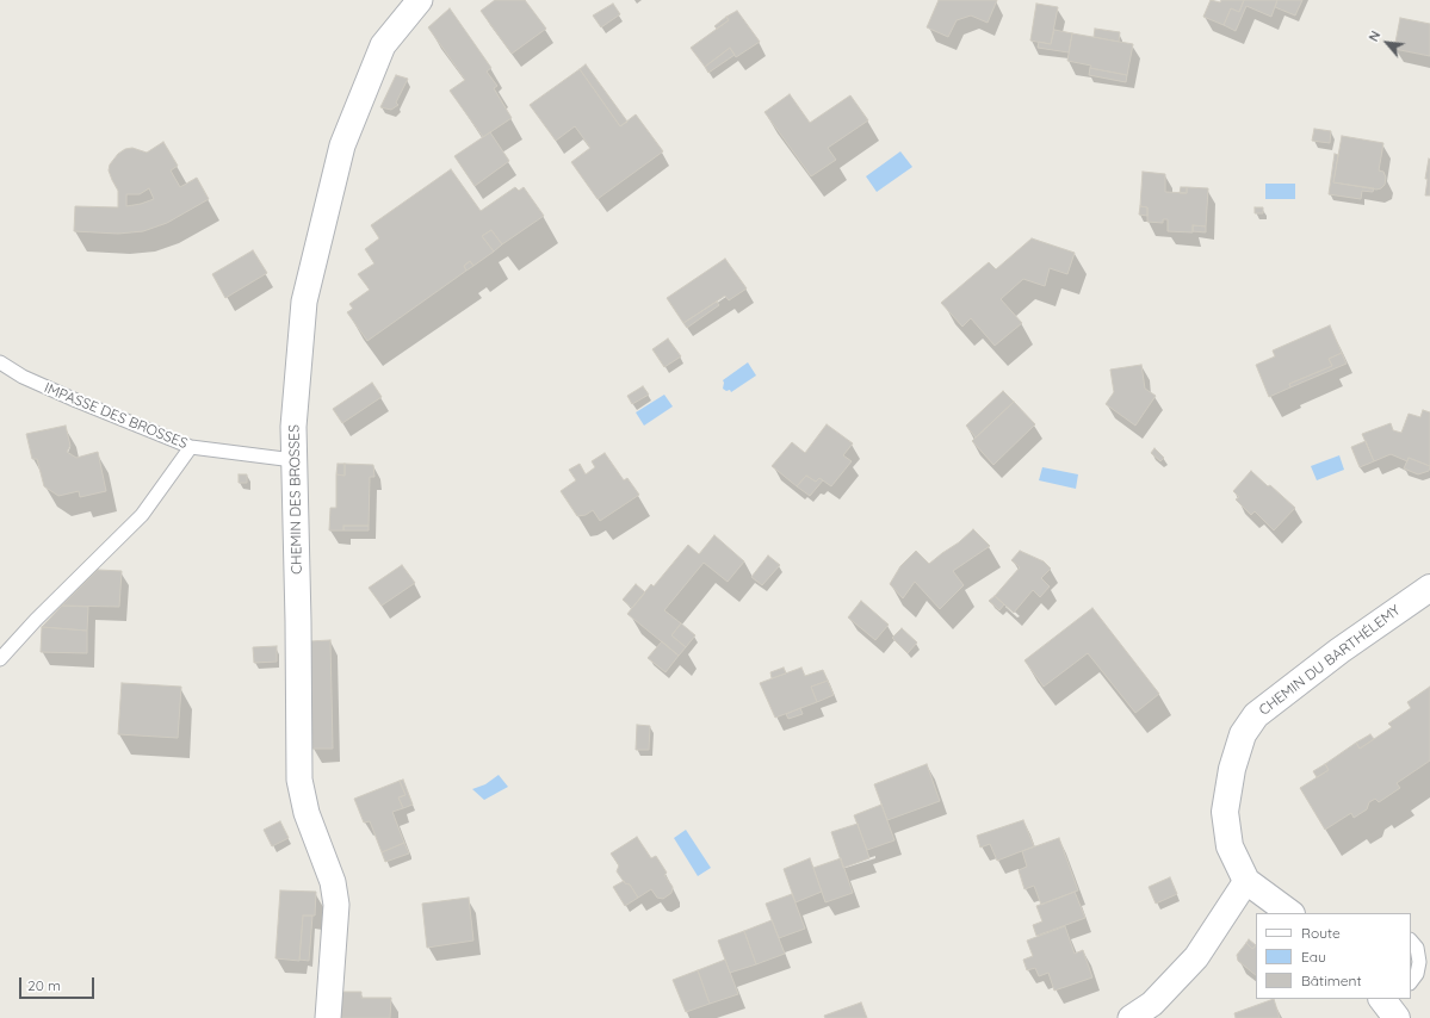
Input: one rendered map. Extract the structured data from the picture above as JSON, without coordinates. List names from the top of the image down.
{
  "streets": {
    "street": ["CHEMIN DES BROSSES", "CHEMIN DU BARTHÉLEMY"],
    "lane": ["IMPASSE DES BROSSES"]
  },
  "crossings": [
    ["IMPASSE DES BROSSES", "CHEMIN DES BROSSES"]
  ],
  "legend": ["Route", "Eau", "Bâtiment"],
  "scale_bar": "20 m",
  "north": "top left"
}
